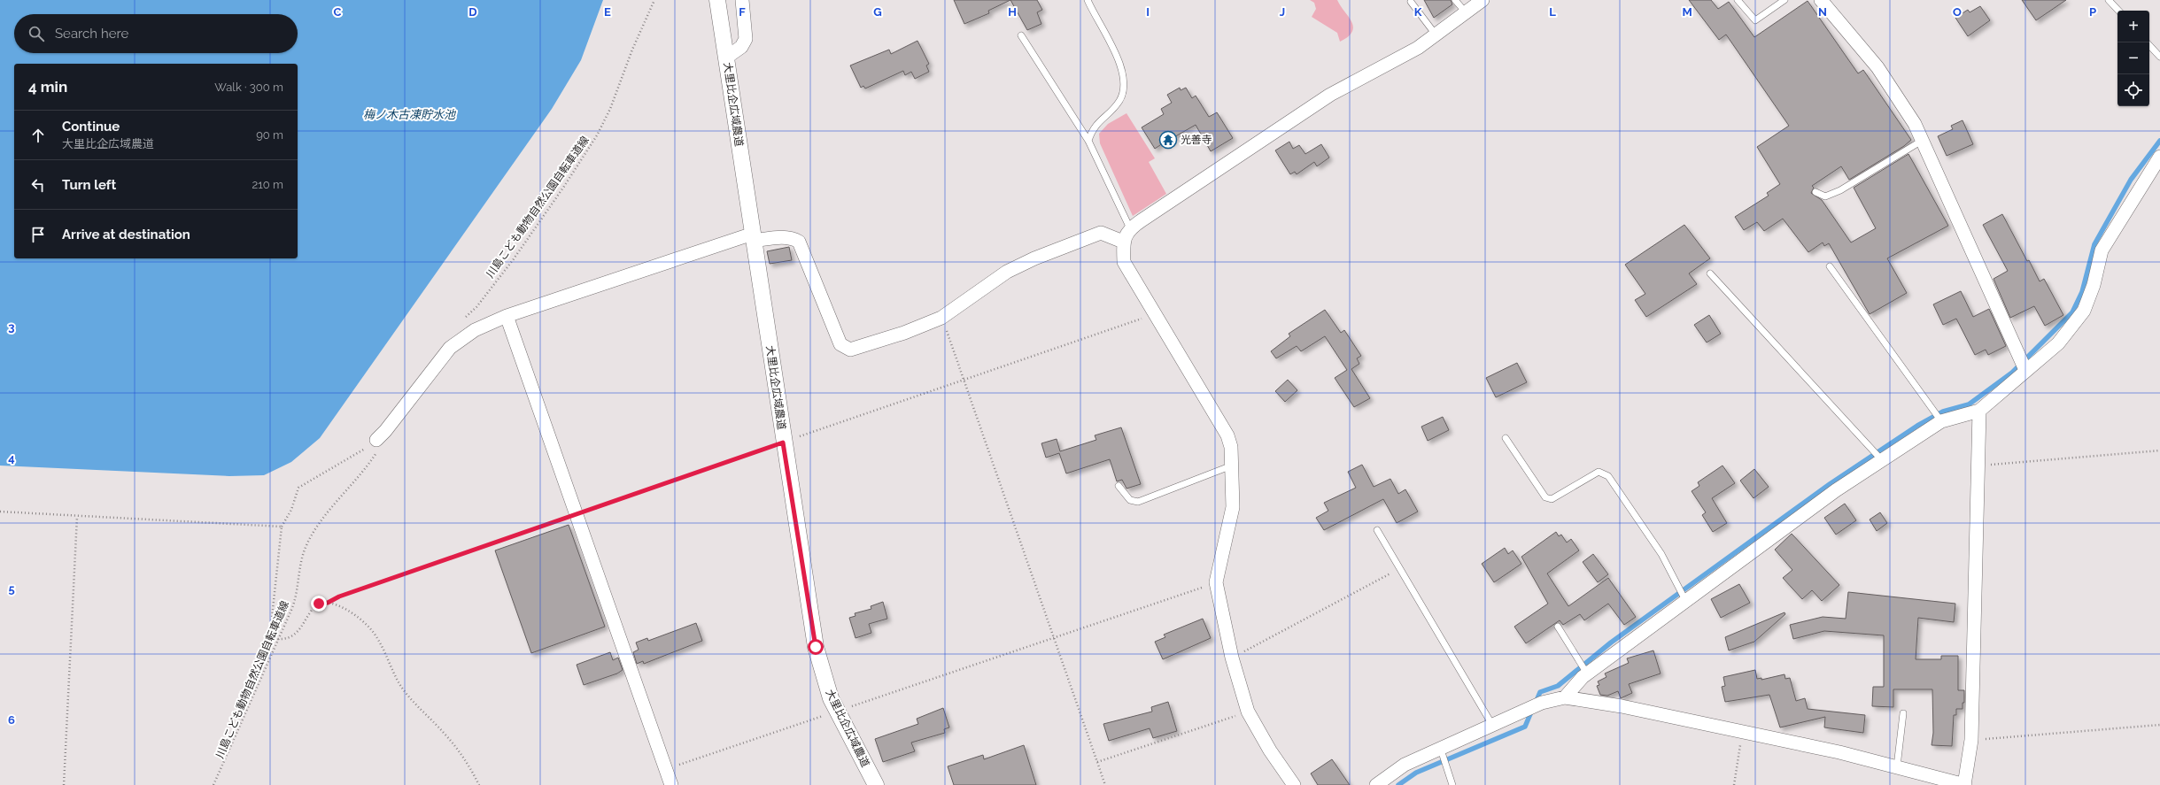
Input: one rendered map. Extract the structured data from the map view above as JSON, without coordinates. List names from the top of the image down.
{
  "streets": {
    "street": ["大里比企広域農道"],
    "path": ["川島こども動物自然公園自転車道線"]
  },
  "water": ["梅ノ木古凍貯水池"],
  "places": {
    "temple": ["光善寺"]
  },
  "page": {
    "map_buttons": ["+", "−"],
    "search": "Search here",
    "heading": ["4 min", "Walk · 300 m"],
    "list": [
      ["Continue", "大里比企広域農道", "90 m"],
      ["Turn left", "210 m"],
      "Arrive at destination"
    ]
  },
  "grid": {
    "columns": [
      "C",
      "D",
      "E",
      "F",
      "G",
      "H",
      "I",
      "J",
      "K",
      "L",
      "M",
      "N",
      "O",
      "P"
    ],
    "rows": [
      "3",
      "4",
      "5",
      "6"
    ]
  }
}
